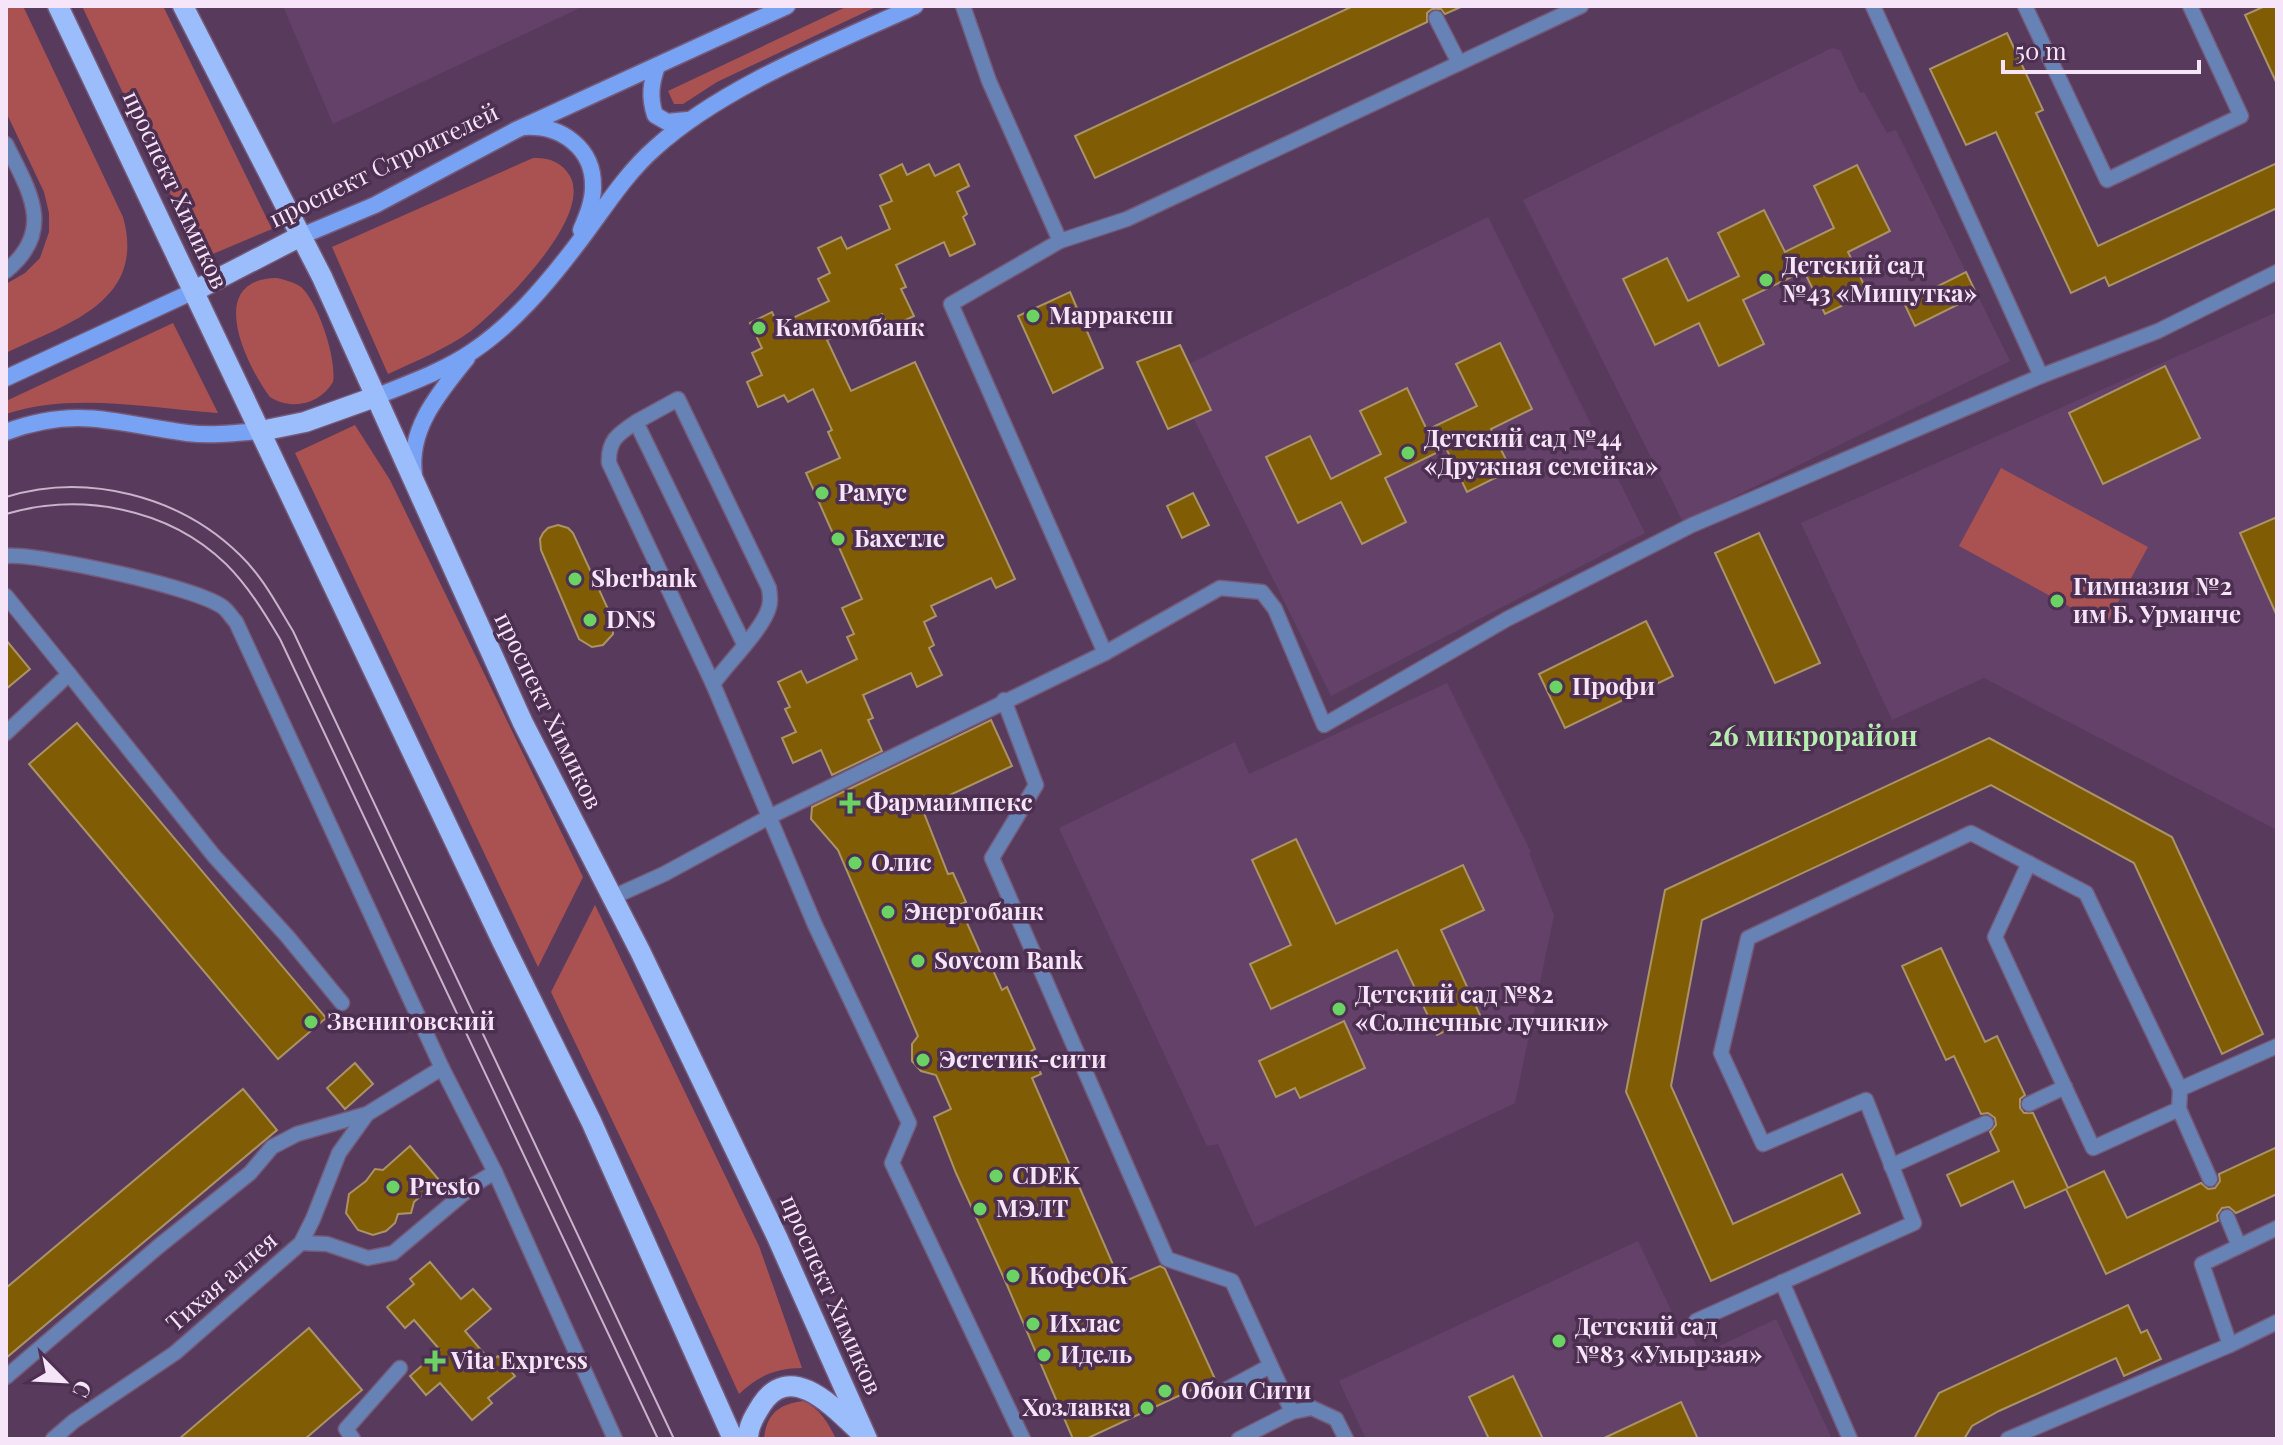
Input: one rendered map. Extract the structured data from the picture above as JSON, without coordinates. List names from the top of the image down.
{
  "streets": {
    "main road": ["проспект Строителей", "проспект Химиков"],
    "lane": ["Тихая аллея"]
  },
  "crossings": [
    ["проспект Строителей", "проспект Химиков"]
  ],
  "districts": ["26 микрорайон"],
  "places": {
    "other": [
      "Детский сад №43 «Мишутка»",
      "Марракеш",
      "Камкомбанк",
      "Детский сад №44 «Дружная семейка»",
      "Рамус",
      "Бахетле",
      "Sberbank",
      "Гимназия №2 им Б. Урманче",
      "DNS",
      "Профи",
      "Олис",
      "Энергобанк",
      "Sovcom Bank",
      "Детский сад №82 «Солнечные лучики»",
      "Звениговский",
      "Эстетик-сити",
      "CDEK",
      "Presto",
      "МЭЛТ",
      "КофеОК",
      "Ихлас",
      "Детский сад №83 «Умырзая»",
      "Идель",
      "Обои Сити",
      "Хозлавка"
    ],
    "health": ["Фармаимпекс", "Vita Express"]
  },
  "scale_bar": "50 m",
  "north": "bottom right"
}
